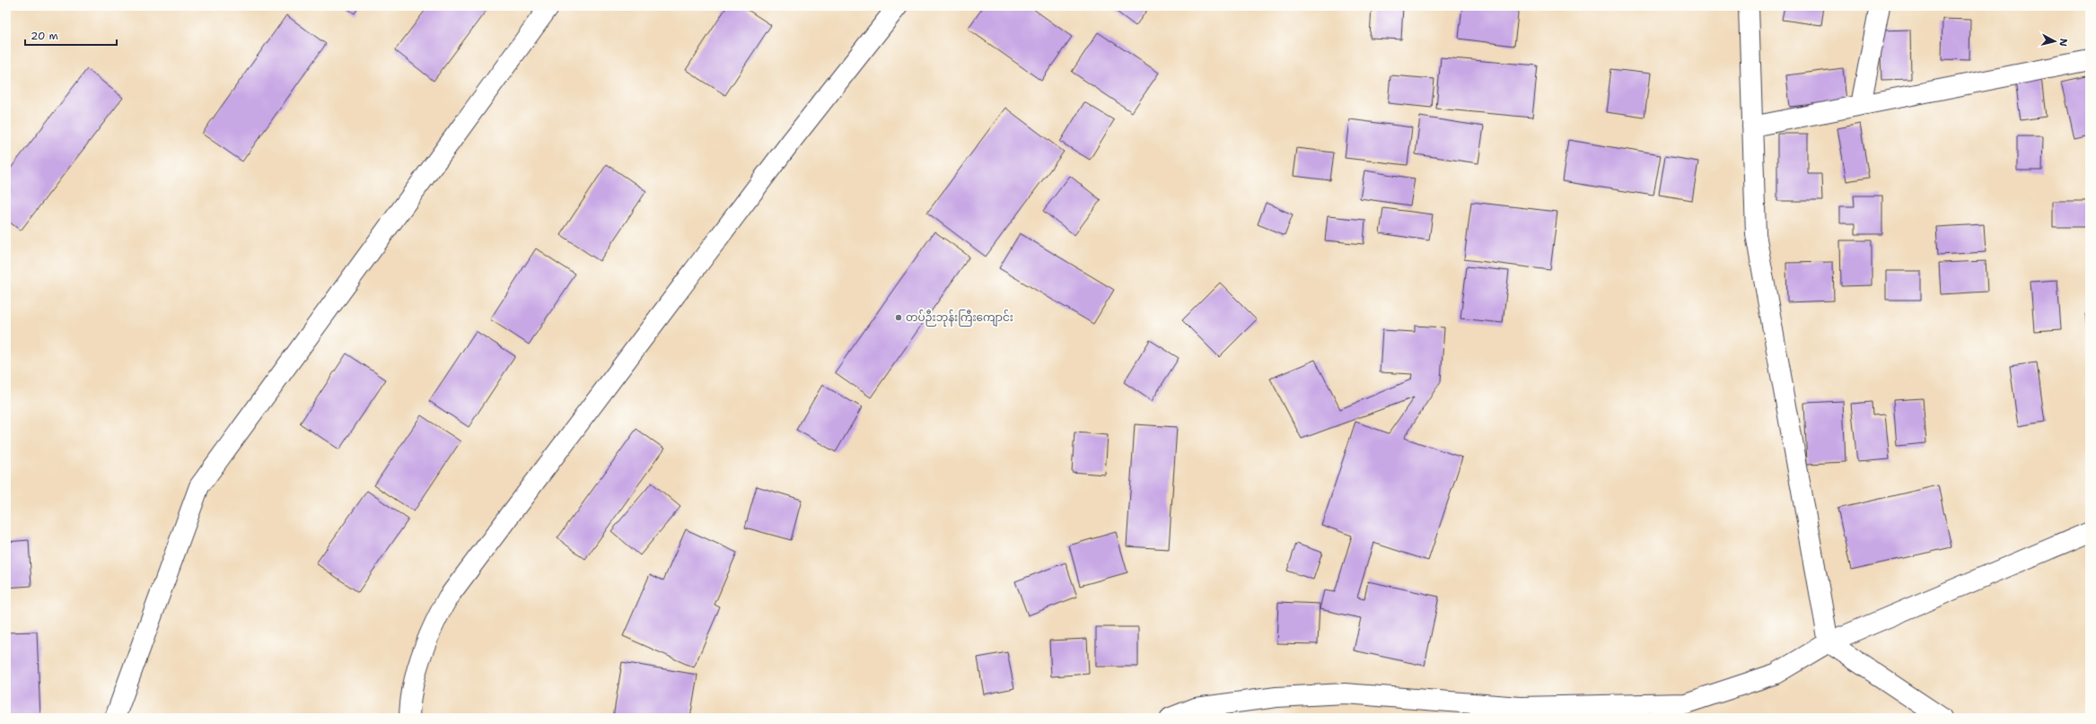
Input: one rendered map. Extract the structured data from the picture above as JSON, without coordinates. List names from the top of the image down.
{
  "places": ["တပ်ဉီးဘုန်းကြီးကျောင်း"],
  "scale_bar": "20 m",
  "north": "right"
}
